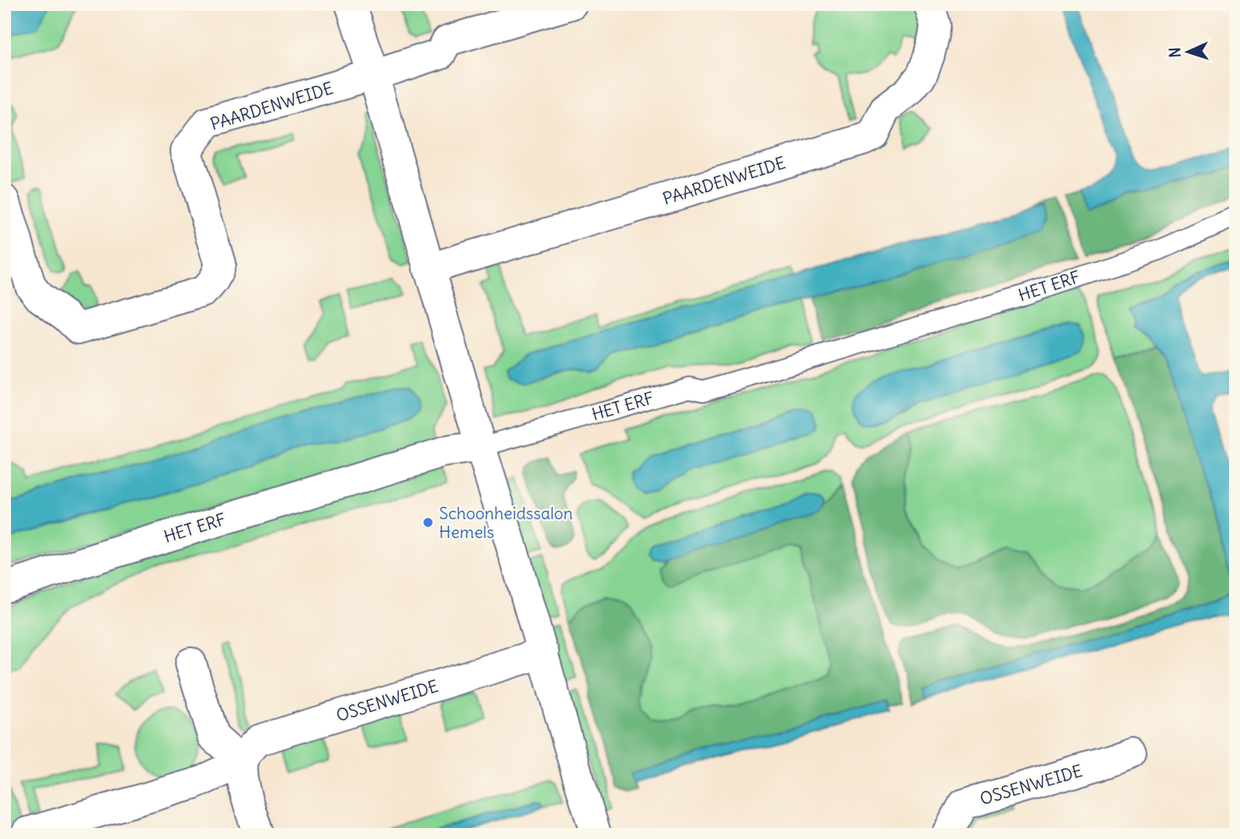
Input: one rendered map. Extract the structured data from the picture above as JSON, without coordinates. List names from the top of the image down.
{
  "streets": {
    "street": ["PAARDENWEIDE", "HET ERF", "OSSENWEIDE"]
  },
  "places": ["Schoonheidssalon Hemels"],
  "north": "left"
}
